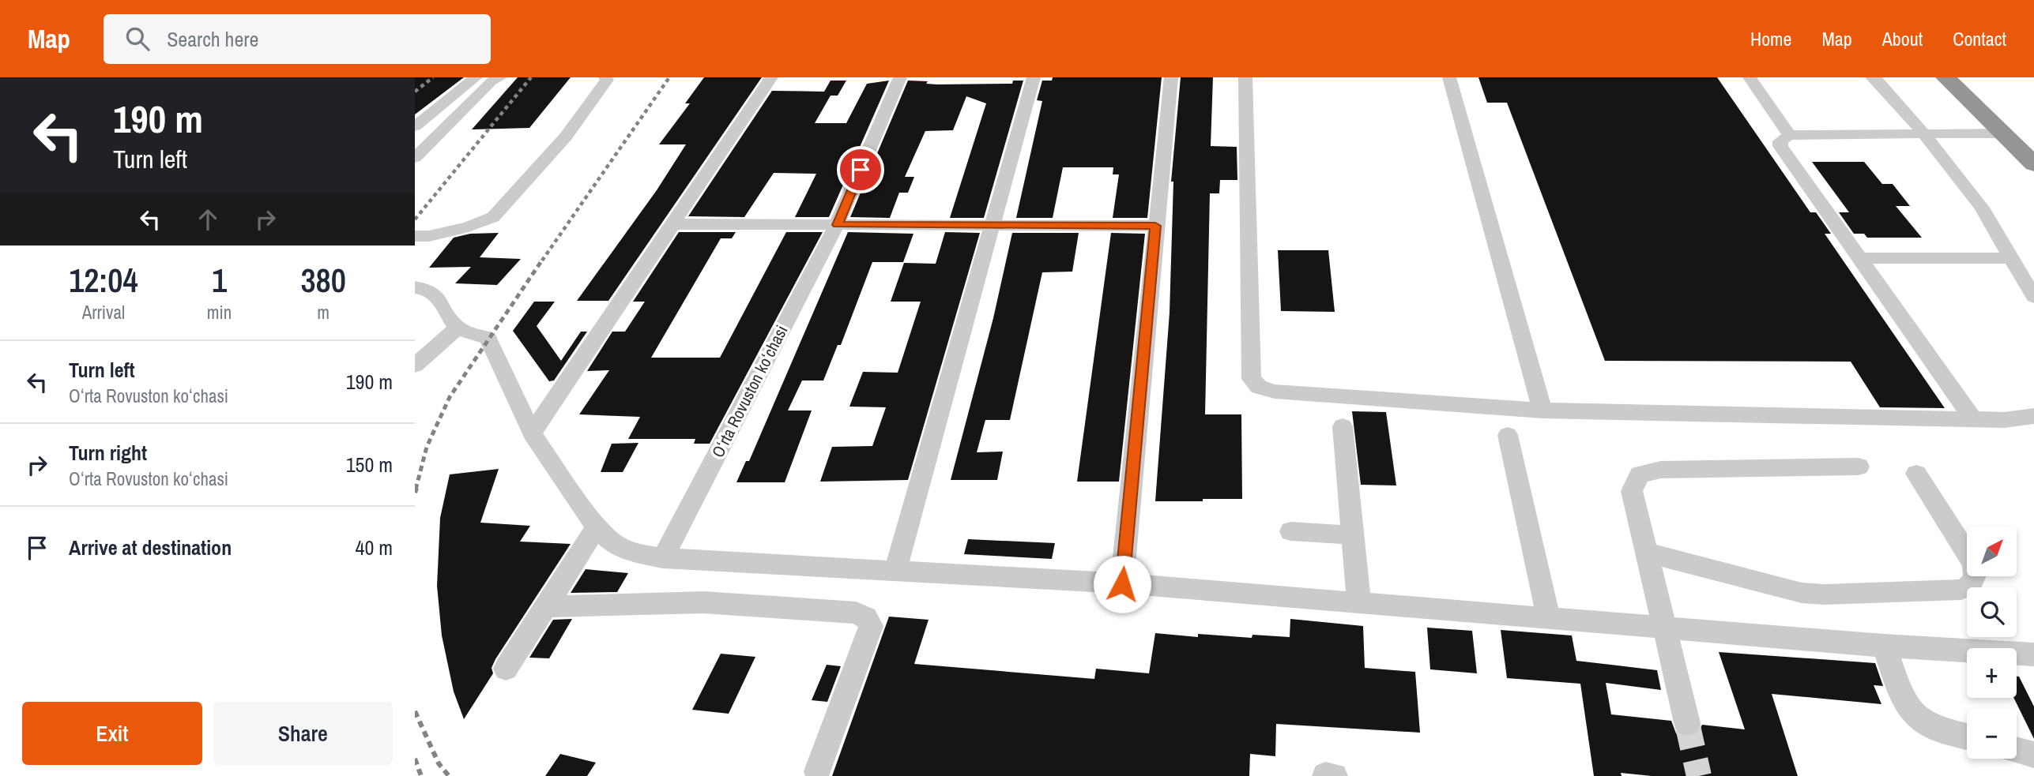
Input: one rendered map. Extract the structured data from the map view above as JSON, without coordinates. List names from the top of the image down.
{
  "streets": {
    "street": ["Oʻrta Rovuston koʻchasi"]
  },
  "north": "top right",
  "page": {
    "header": "Map",
    "search": "Search here",
    "nav": [
      "Home",
      "Map",
      "About",
      "Contact"
    ],
    "turn": ["190 m", "Turn left"],
    "eta": [
      "12:04",
      "Arrival",
      "1",
      "min",
      "380",
      "m"
    ],
    "list": [
      {
        "name": "Turn left",
        "note": "Oʻrta Rovuston koʻchasi",
        "value": "190 m"
      },
      {
        "name": "Turn right",
        "note": "Oʻrta Rovuston koʻchasi",
        "value": "150 m"
      },
      {
        "name": "Arrive at destination",
        "value": "40 m"
      }
    ],
    "map_buttons": ["+", "−"],
    "buttons": ["Exit", "Share"]
  }
}
